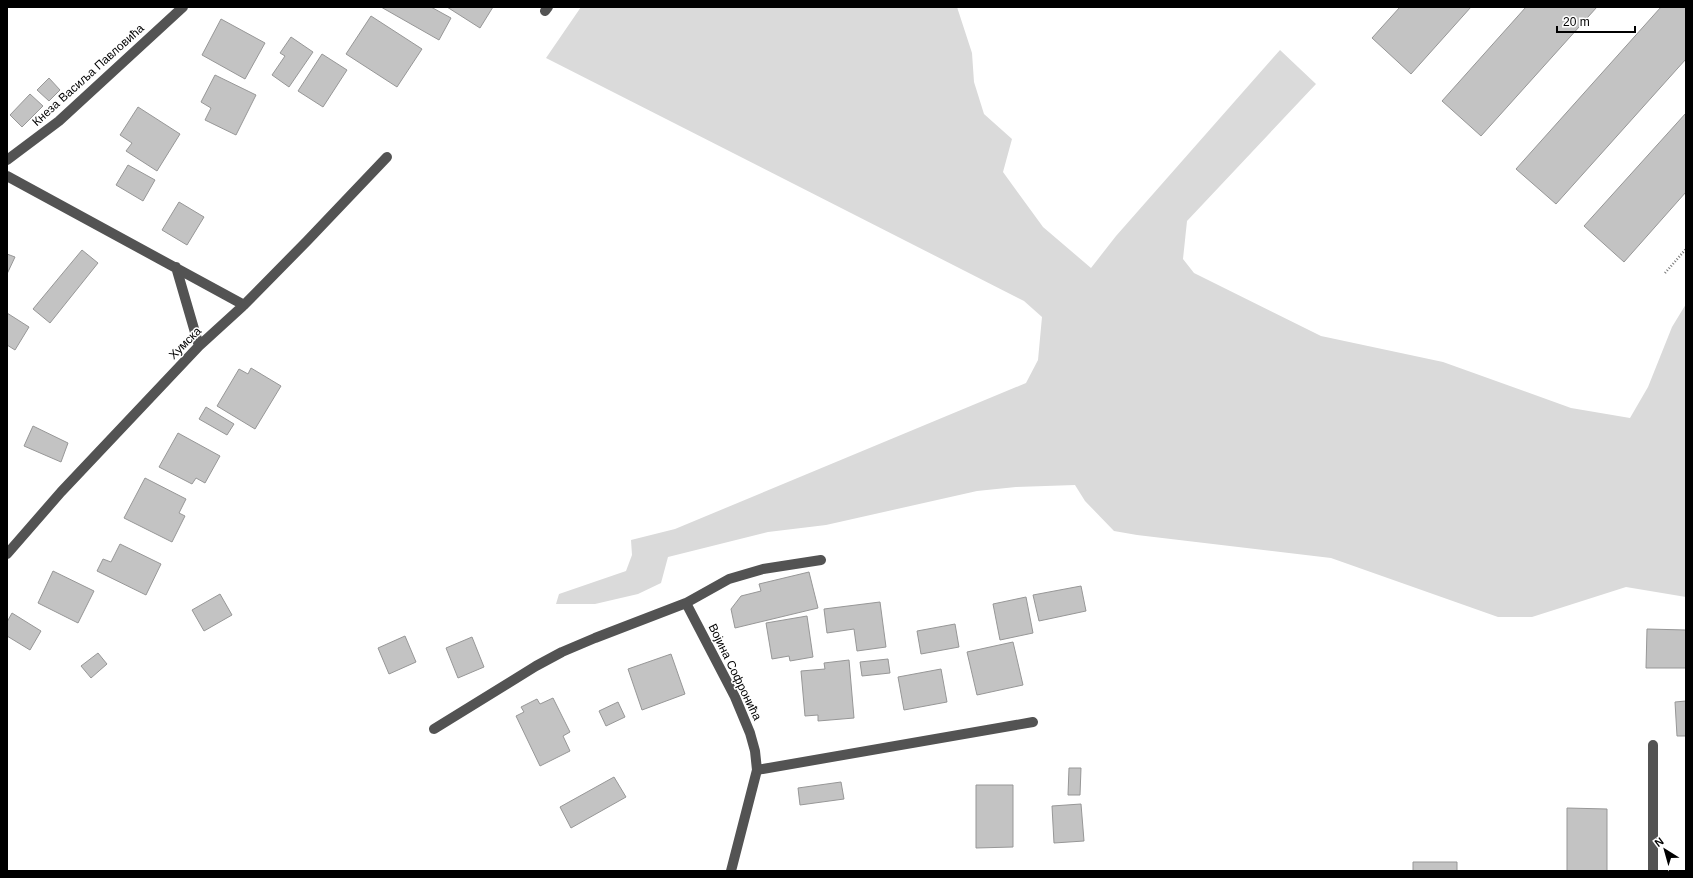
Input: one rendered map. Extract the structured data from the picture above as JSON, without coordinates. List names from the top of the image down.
{
  "streets": {
    "street": ["Кнеза Васиља Павловића", "Хумска", "Војина Софронића"]
  },
  "scale_bar": "20 m",
  "north": "top left"
}
